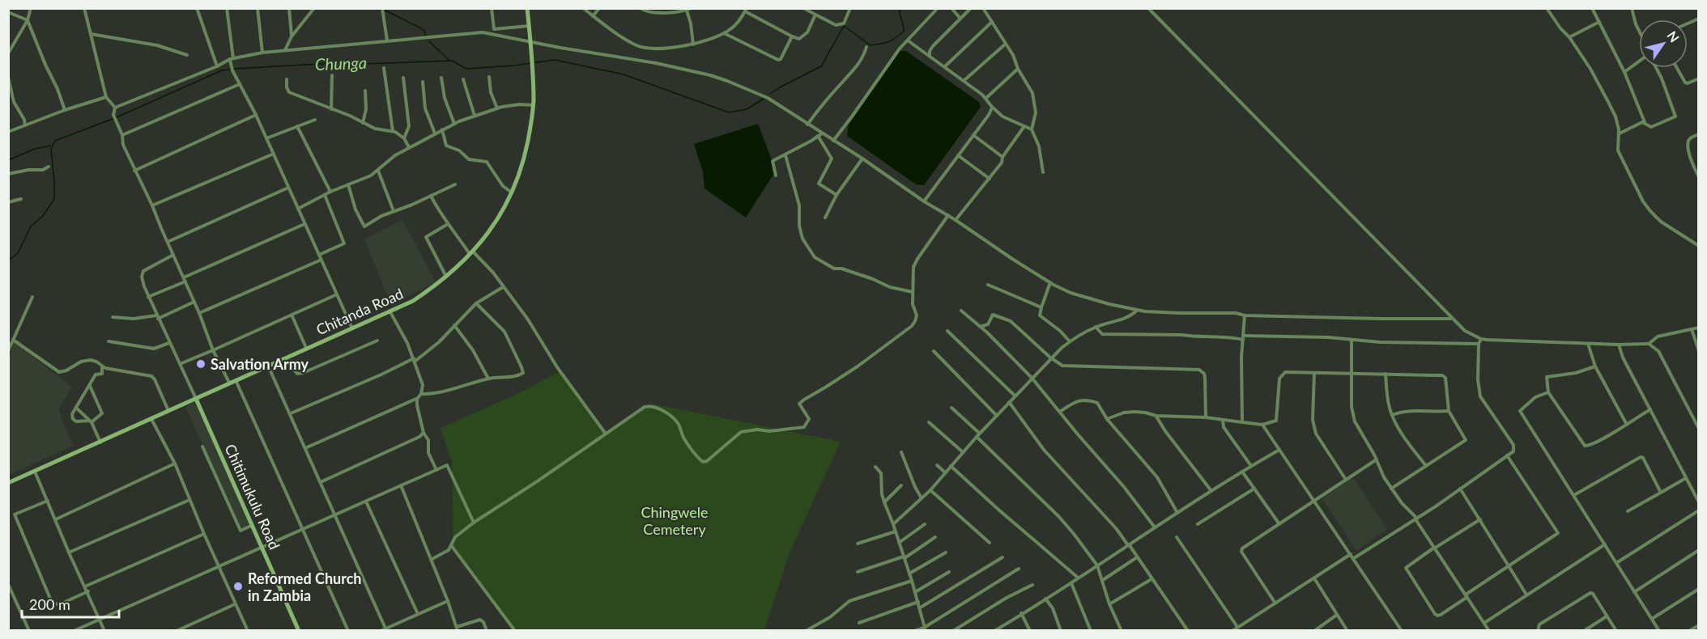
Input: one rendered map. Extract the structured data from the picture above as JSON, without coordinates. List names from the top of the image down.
{
  "streets": {
    "street": ["Chitanda Road", "Chitimukulu Road"]
  },
  "crossings": [
    ["Chitanda Road", "Chitimukulu Road"]
  ],
  "water": ["Chunga"],
  "parks": ["Chingwele Cemetery"],
  "places": ["Salvation Army", "Reformed Church in Zambia"],
  "scale_bar": "200 m",
  "north": "top right"
}
